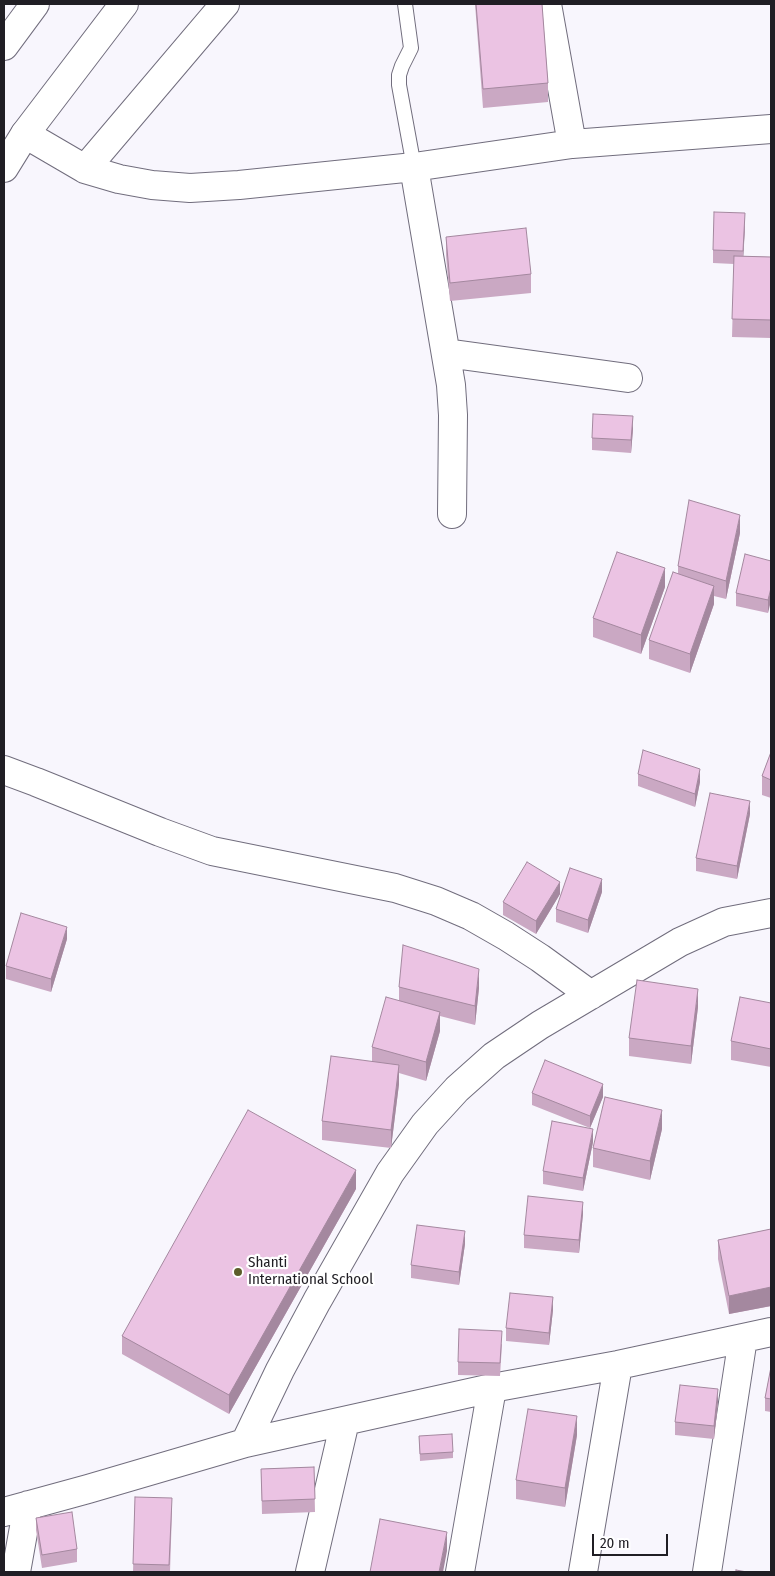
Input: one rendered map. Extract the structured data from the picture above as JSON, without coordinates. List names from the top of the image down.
{
  "places": ["Shanti International School"],
  "scale_bar": "20 m"
}
